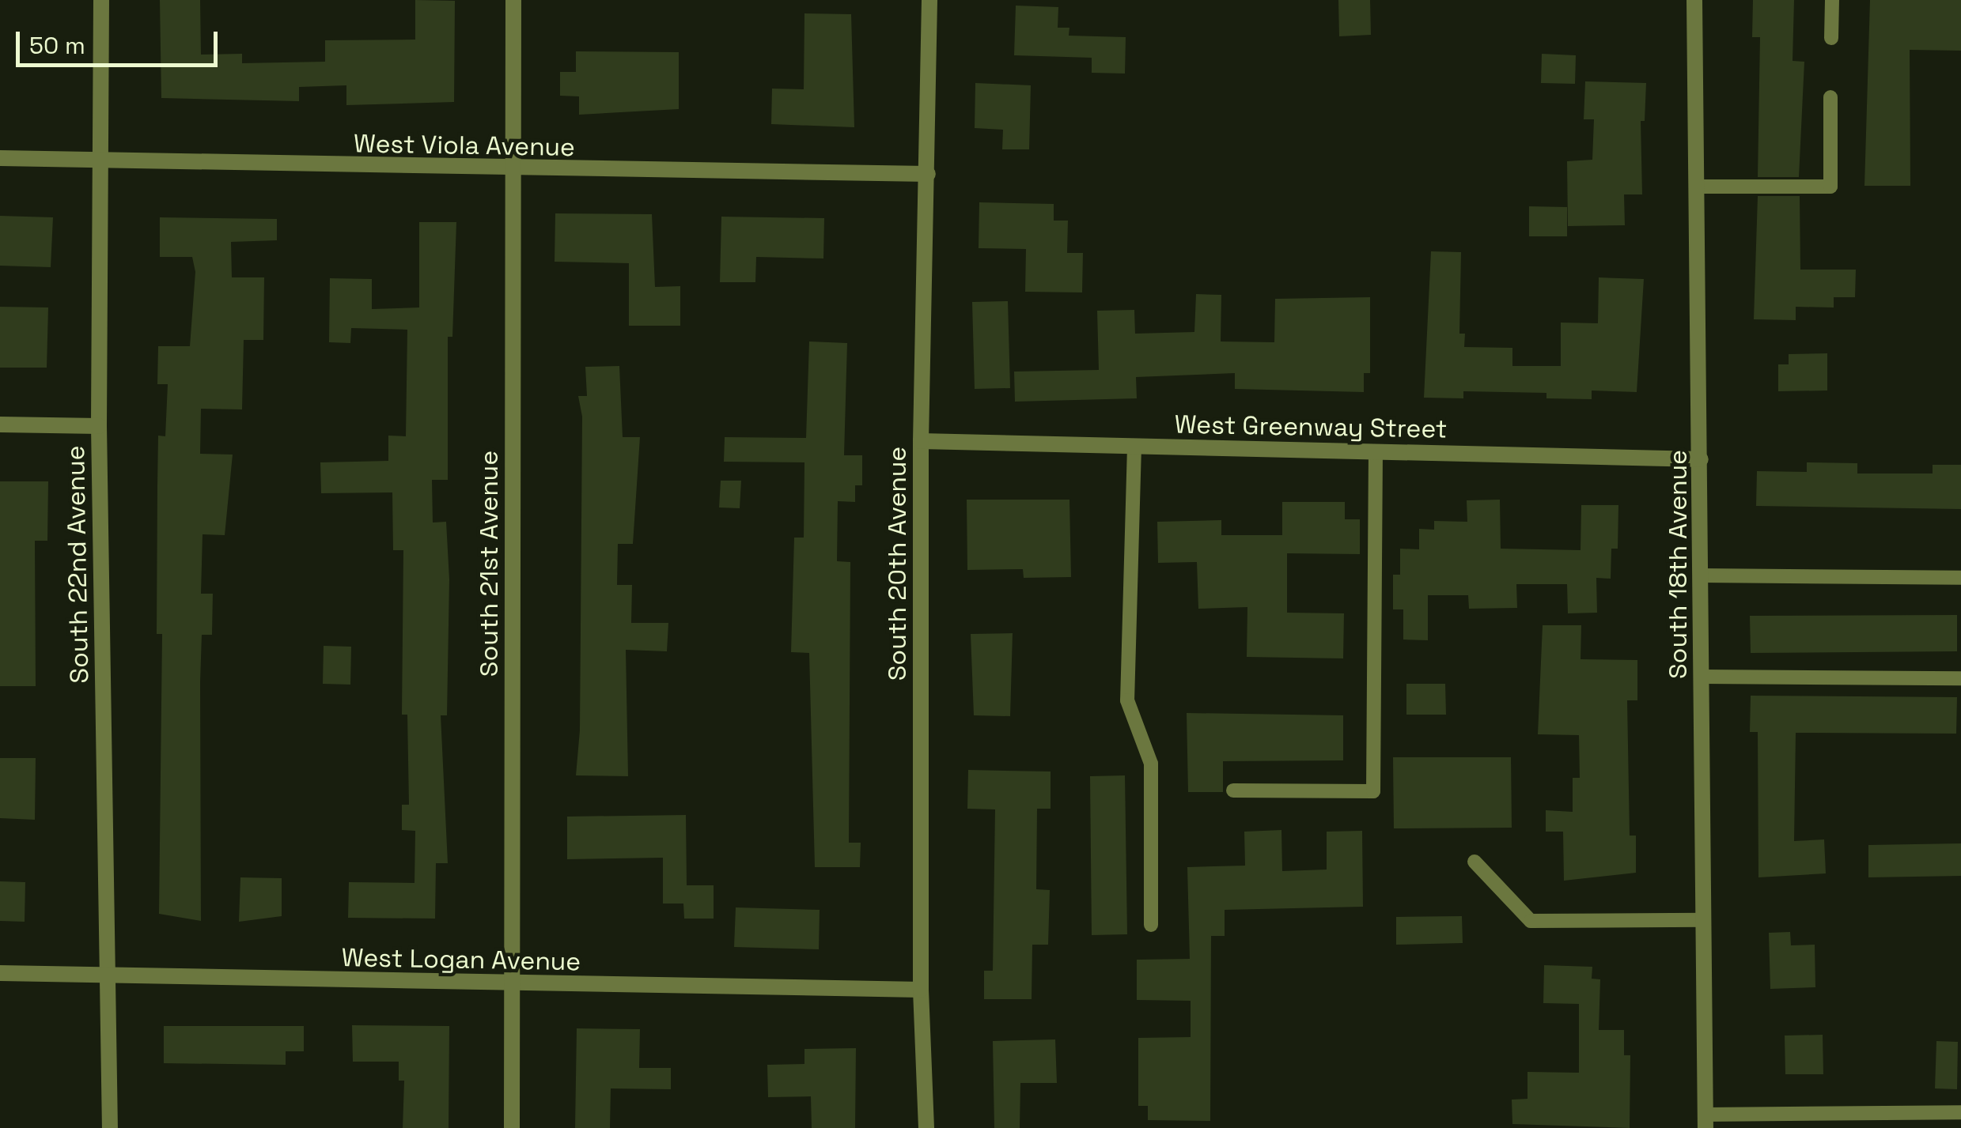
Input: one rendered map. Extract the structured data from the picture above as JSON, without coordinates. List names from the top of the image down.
{
  "streets": {
    "street": [
      "West Viola Avenue",
      "West Greenway Street",
      "South 21st Avenue",
      "South 20th Avenue",
      "South 22nd Avenue",
      "South 18th Avenue",
      "West Logan Avenue"
    ]
  },
  "crossings": [
    ["West Viola Avenue", "South 21st Avenue"],
    ["West Viola Avenue", "South 20th Avenue"],
    ["West Viola Avenue", "South 22nd Avenue"],
    ["West Greenway Street", "South 20th Avenue"],
    ["West Greenway Street", "South 18th Avenue"],
    ["South 21st Avenue", "West Logan Avenue"],
    ["South 20th Avenue", "West Logan Avenue"],
    ["South 22nd Avenue", "West Logan Avenue"]
  ],
  "scale_bar": "50 m"
}
